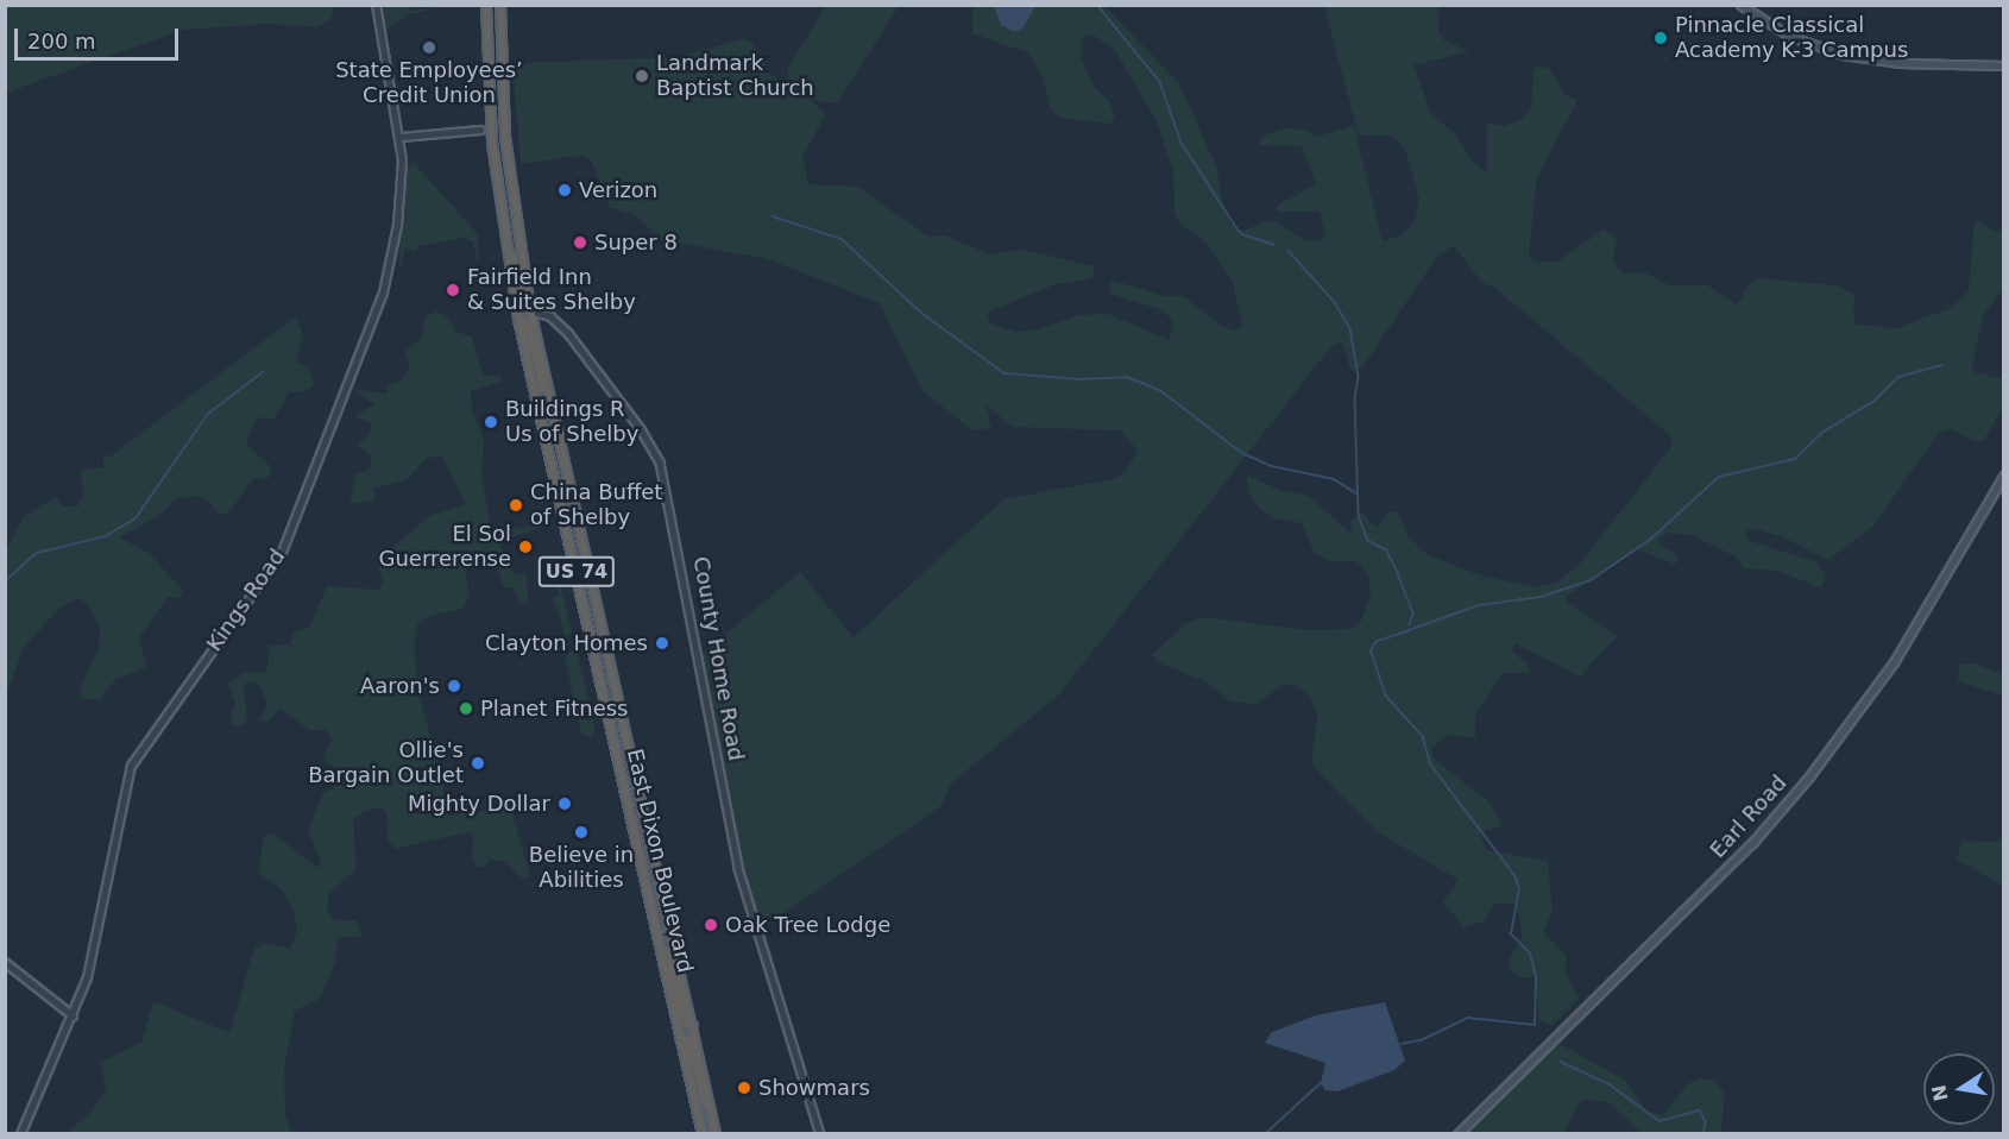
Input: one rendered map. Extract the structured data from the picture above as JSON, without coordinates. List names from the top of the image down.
{
  "streets": {
    "highway": ["US 74", "East Dixon Boulevard"],
    "main road": ["Earl Road"],
    "street": ["Kings Road", "County Home Road"]
  },
  "crossings": [
    ["County Home Road", "East Dixon Boulevard"]
  ],
  "places": [
    "Pinnacle Classical Academy K-3 Campus",
    "State Employees’ Credit Union",
    "Landmark Baptist Church",
    "Verizon",
    "Super 8",
    "Fairfield Inn & Suites Shelby",
    "Buildings R Us of Shelby",
    "China Buffet of Shelby",
    "El Sol Guerrerense",
    "Clayton Homes",
    "Aaron's",
    "Planet Fitness",
    "Ollie's Bargain Outlet",
    "Mighty Dollar",
    "Believe in Abilities",
    "Oak Tree Lodge",
    "Showmars"
  ],
  "scale_bar": "200 m",
  "north": "left"
}
